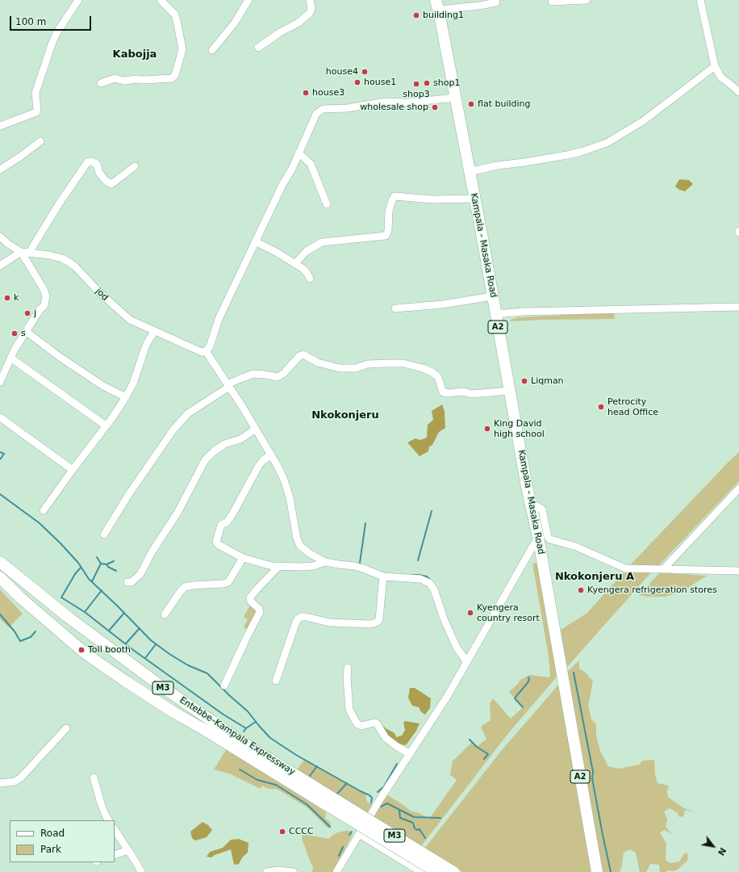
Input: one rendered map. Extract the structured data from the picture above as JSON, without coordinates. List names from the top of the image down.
{
  "streets": {
    "highway": [
      "Kampala - Masaka Road",
      "A2",
      "M3",
      "Entebbe–Kampala Expressway"
    ],
    "street": ["jod"]
  },
  "districts": ["Kabojja", "Nkokonjeru", "Nkokonjeru A"],
  "places": [
    "building1",
    "house4",
    "house1",
    "shop1",
    "shop3",
    "house3",
    "flat building",
    "wholesale shop",
    "k",
    "j",
    "s",
    "Liqman",
    "Petrocity head Office",
    "King David high school",
    "Kyengera refrigeration stores",
    "Kyengera country resort",
    "Toll booth",
    "CCCC"
  ],
  "legend": ["Road", "Park"],
  "scale_bar": "100 m",
  "north": "bottom right"
}
